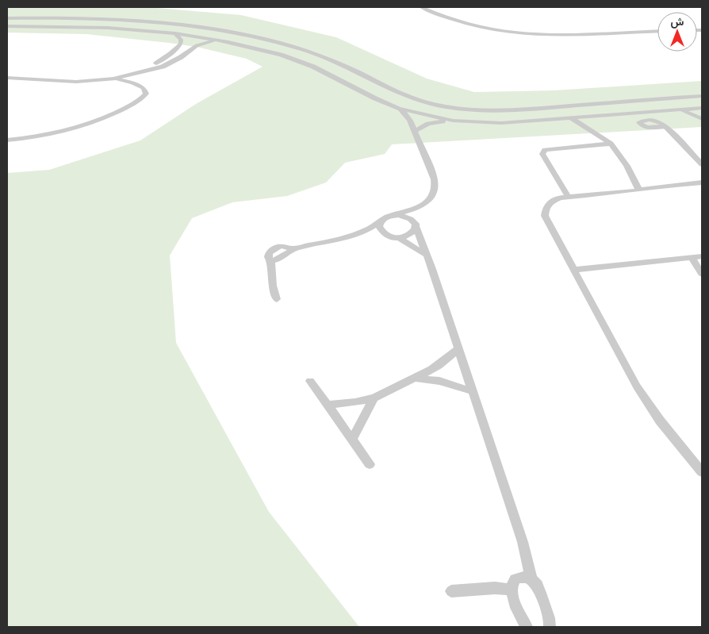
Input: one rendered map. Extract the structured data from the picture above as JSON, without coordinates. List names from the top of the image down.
{
  "north": "top"
}
